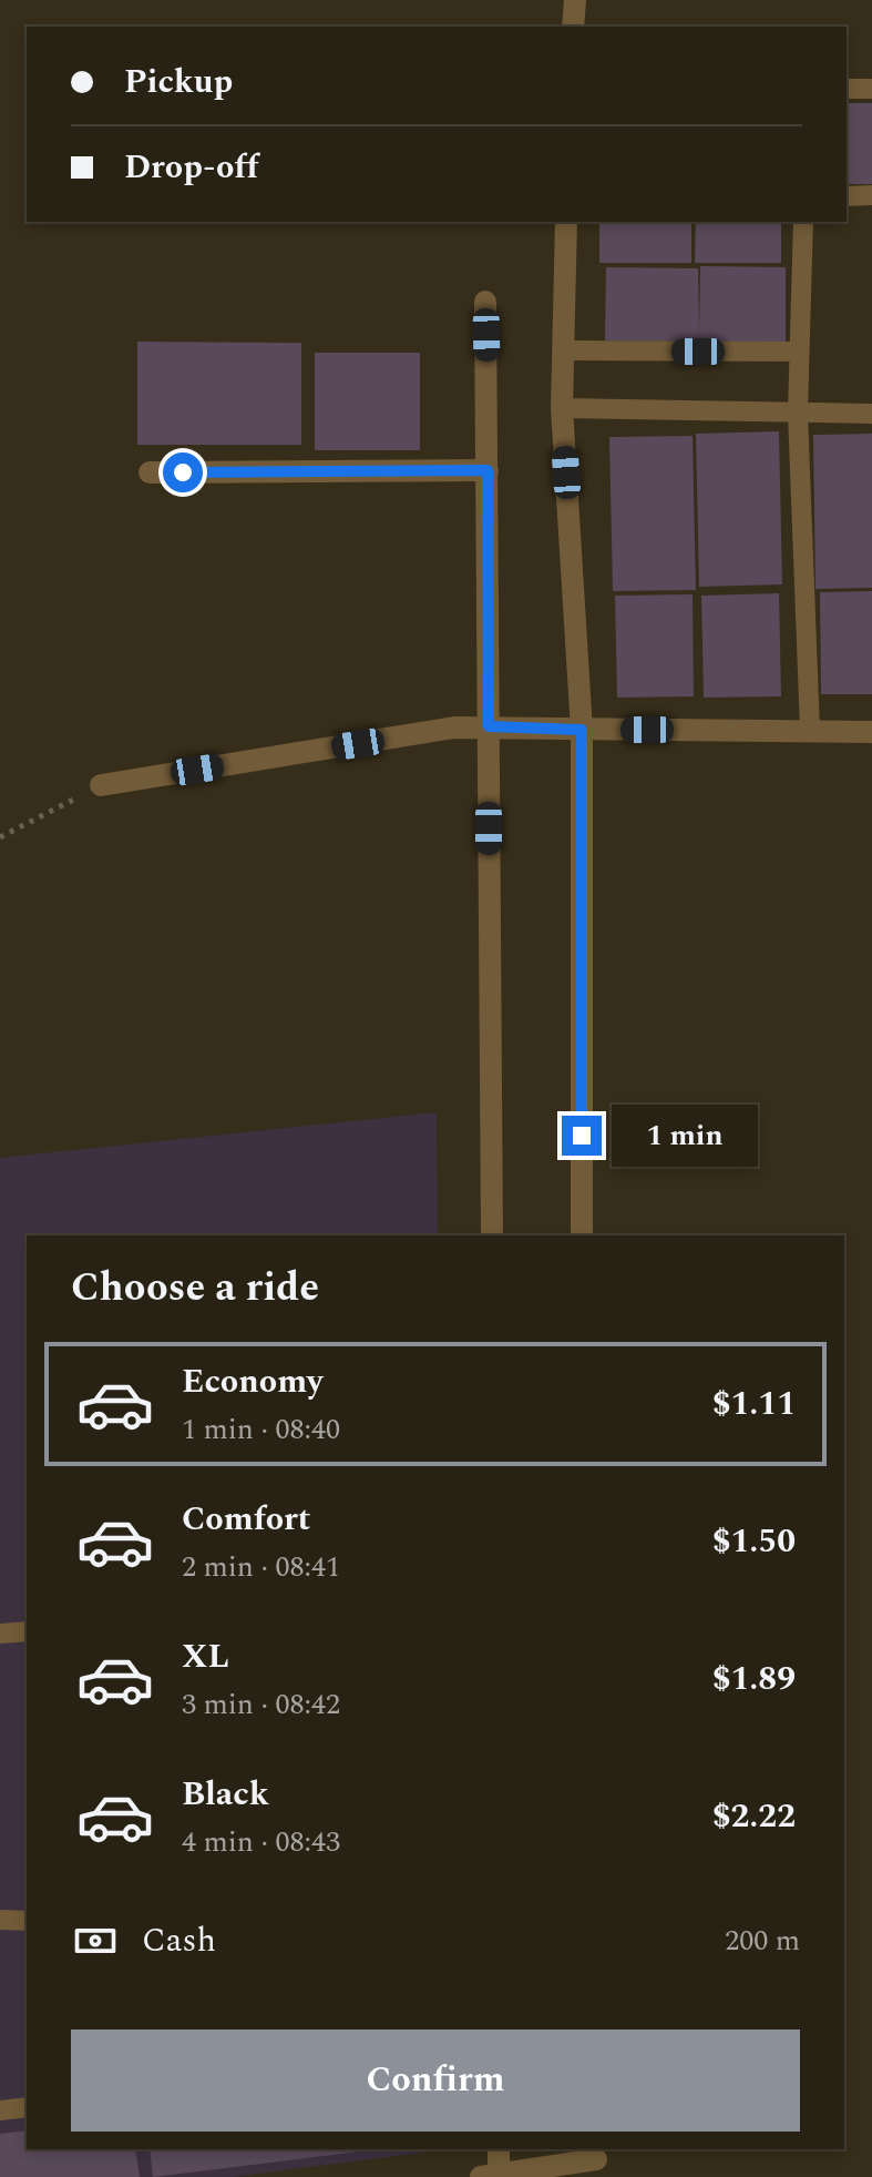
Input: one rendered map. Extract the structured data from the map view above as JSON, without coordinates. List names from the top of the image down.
{
  "page": {
    "banner": ["Pickup", "Drop-off"],
    "bubble": "1 min",
    "heading": "Choose a ride",
    "list": [
      {
        "name": "Economy",
        "note": "1 min · 08:40",
        "value": "$1.11"
      },
      {
        "name": "Comfort",
        "note": "2 min · 08:41",
        "value": "$1.50"
      },
      {
        "name": "XL",
        "note": "3 min · 08:42",
        "value": "$1.89"
      },
      {
        "name": "Black",
        "note": "4 min · 08:43",
        "value": "$2.22"
      }
    ],
    "pay": ["Cash", "200 m"],
    "buttons": "Confirm"
  }
}
